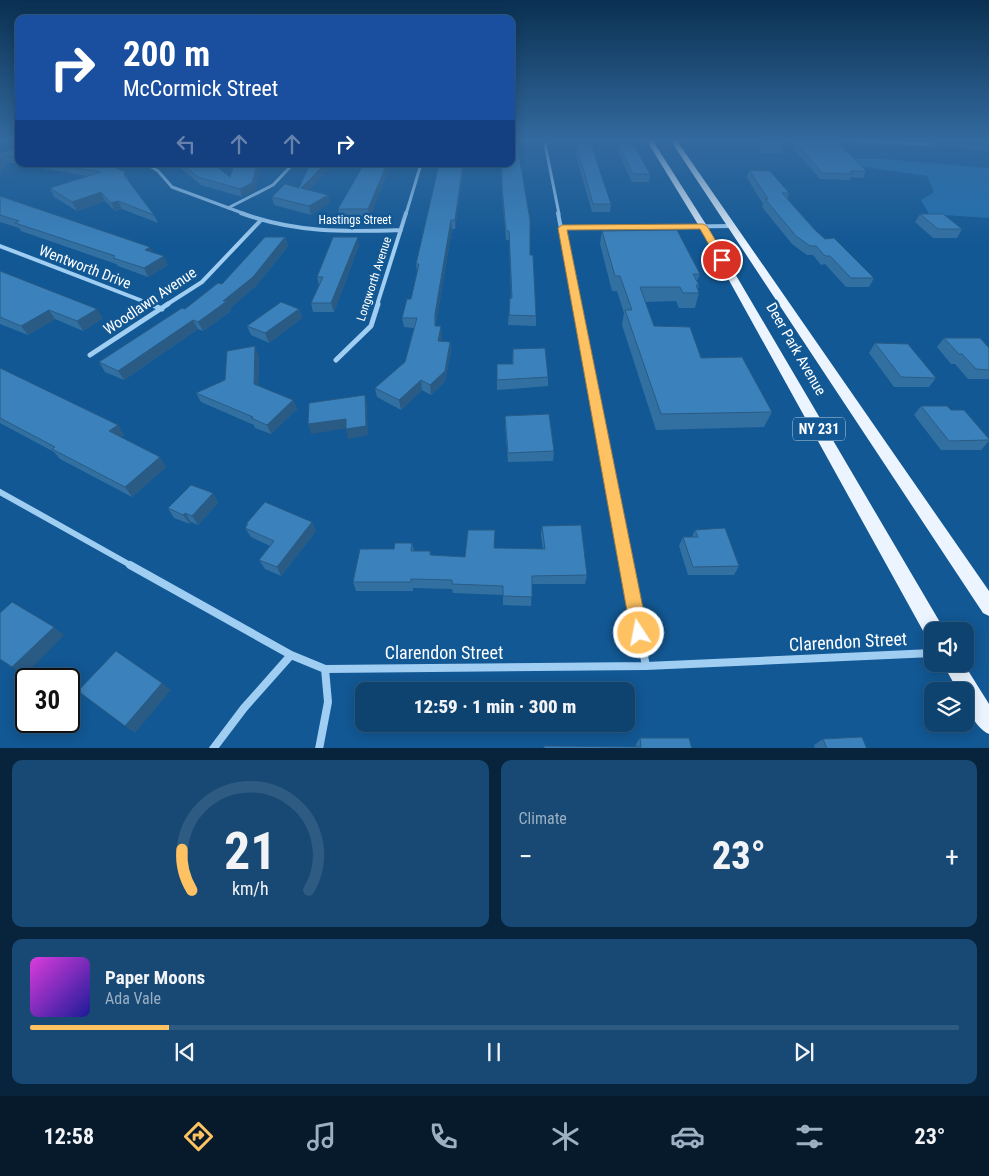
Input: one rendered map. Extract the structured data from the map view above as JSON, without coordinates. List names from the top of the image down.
{
  "streets": {
    "main road": ["Deer Park Avenue", "NY 231"],
    "street": [
      "Hastings Street",
      "Wentworth Drive",
      "Longworth Avenue",
      "Woodlawn Avenue",
      "Clarendon Street"
    ]
  },
  "crossings": [
    ["Hastings Street", "Longworth Avenue"],
    ["Hastings Street", "Woodlawn Avenue"],
    ["Wentworth Drive", "Woodlawn Avenue"]
  ],
  "page": {
    "turn": ["200 m", "McCormick Street"],
    "limit": "30",
    "trip": "12:59 · 1 min · 300 m",
    "tile": "Climate",
    "heat": ["−", "23°", "+"],
    "song": ["Paper Moons", "Ada Vale"],
    "tabs": ["12:58", "23°"],
    "gauge": ["21", "km/h"]
  }
}
